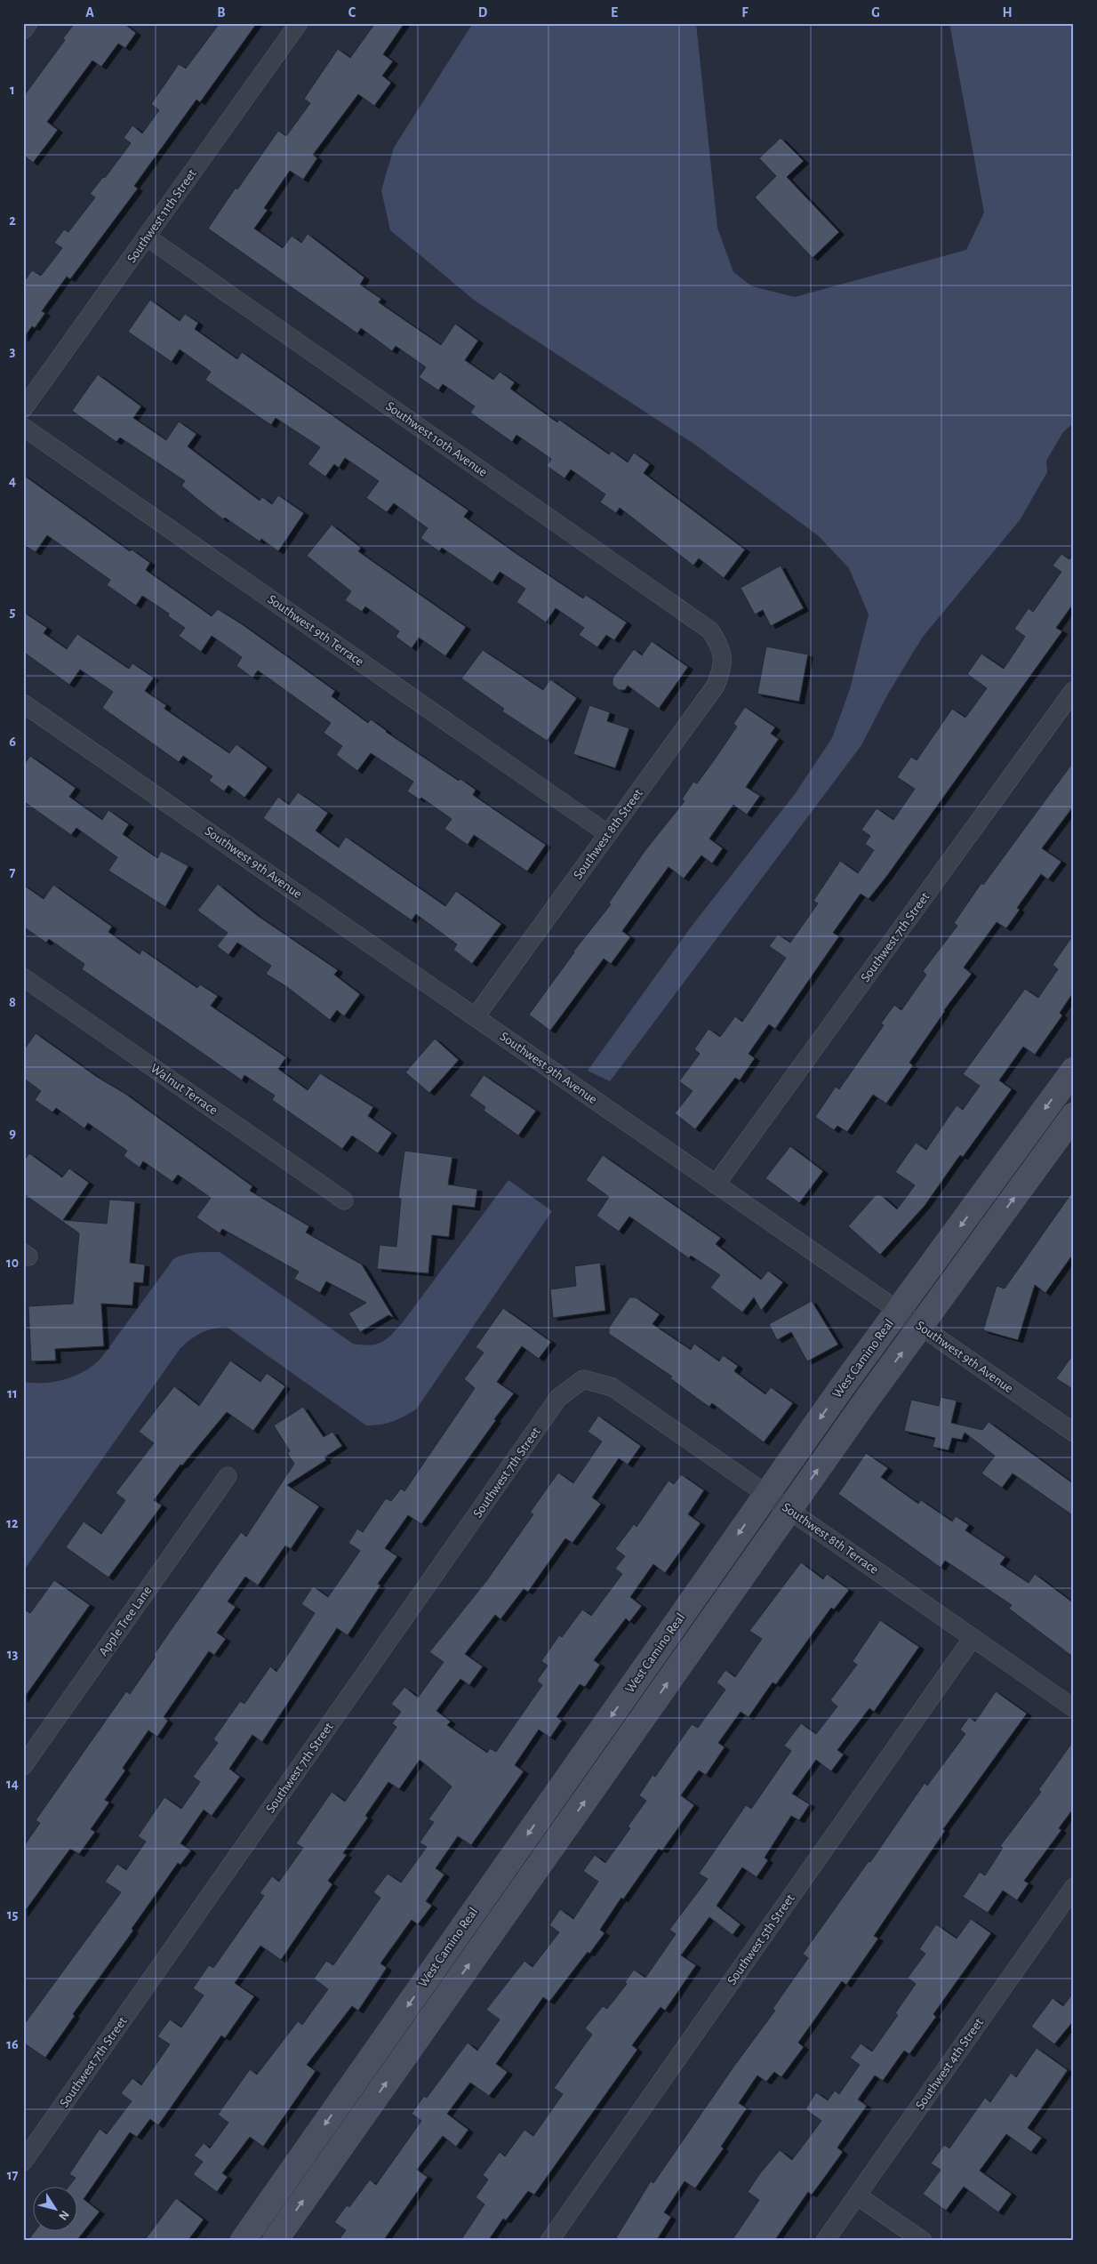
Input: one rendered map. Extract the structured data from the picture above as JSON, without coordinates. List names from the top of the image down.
{
  "streets": {
    "street": [
      "Southwest 11th Street",
      "Southwest 10th Avenue",
      "Southwest 9th Terrace",
      "Southwest 8th Street",
      "Southwest 9th Avenue",
      "Southwest 7th Street",
      "Walnut Terrace",
      "West Camino Real",
      "Southwest 8th Terrace",
      "Apple Tree Lane",
      "Southwest 5th Street",
      "Southwest 4th Street"
    ]
  },
  "crossings": [
    ["Southwest 11th Street", "Southwest 10th Avenue"],
    ["Southwest 10th Avenue", "Southwest 8th Street"],
    ["Southwest 9th Terrace", "Southwest 8th Street"],
    ["Southwest 8th Street", "Southwest 9th Avenue"],
    ["Southwest 9th Avenue", "Southwest 7th Street"],
    ["Southwest 9th Avenue", "West Camino Real"],
    ["Southwest 7th Street", "Southwest 8th Terrace"],
    ["West Camino Real", "Southwest 8th Terrace"],
    ["Southwest 8th Terrace", "Southwest 5th Street"]
  ],
  "north": "bottom right",
  "grid": {
    "columns": [
      "A",
      "B",
      "C",
      "D",
      "E",
      "F",
      "G",
      "H"
    ],
    "rows": [
      "1",
      "2",
      "3",
      "4",
      "5",
      "6",
      "7",
      "8",
      "9",
      "10",
      "11",
      "12",
      "13",
      "14",
      "15",
      "16",
      "17"
    ]
  }
}
